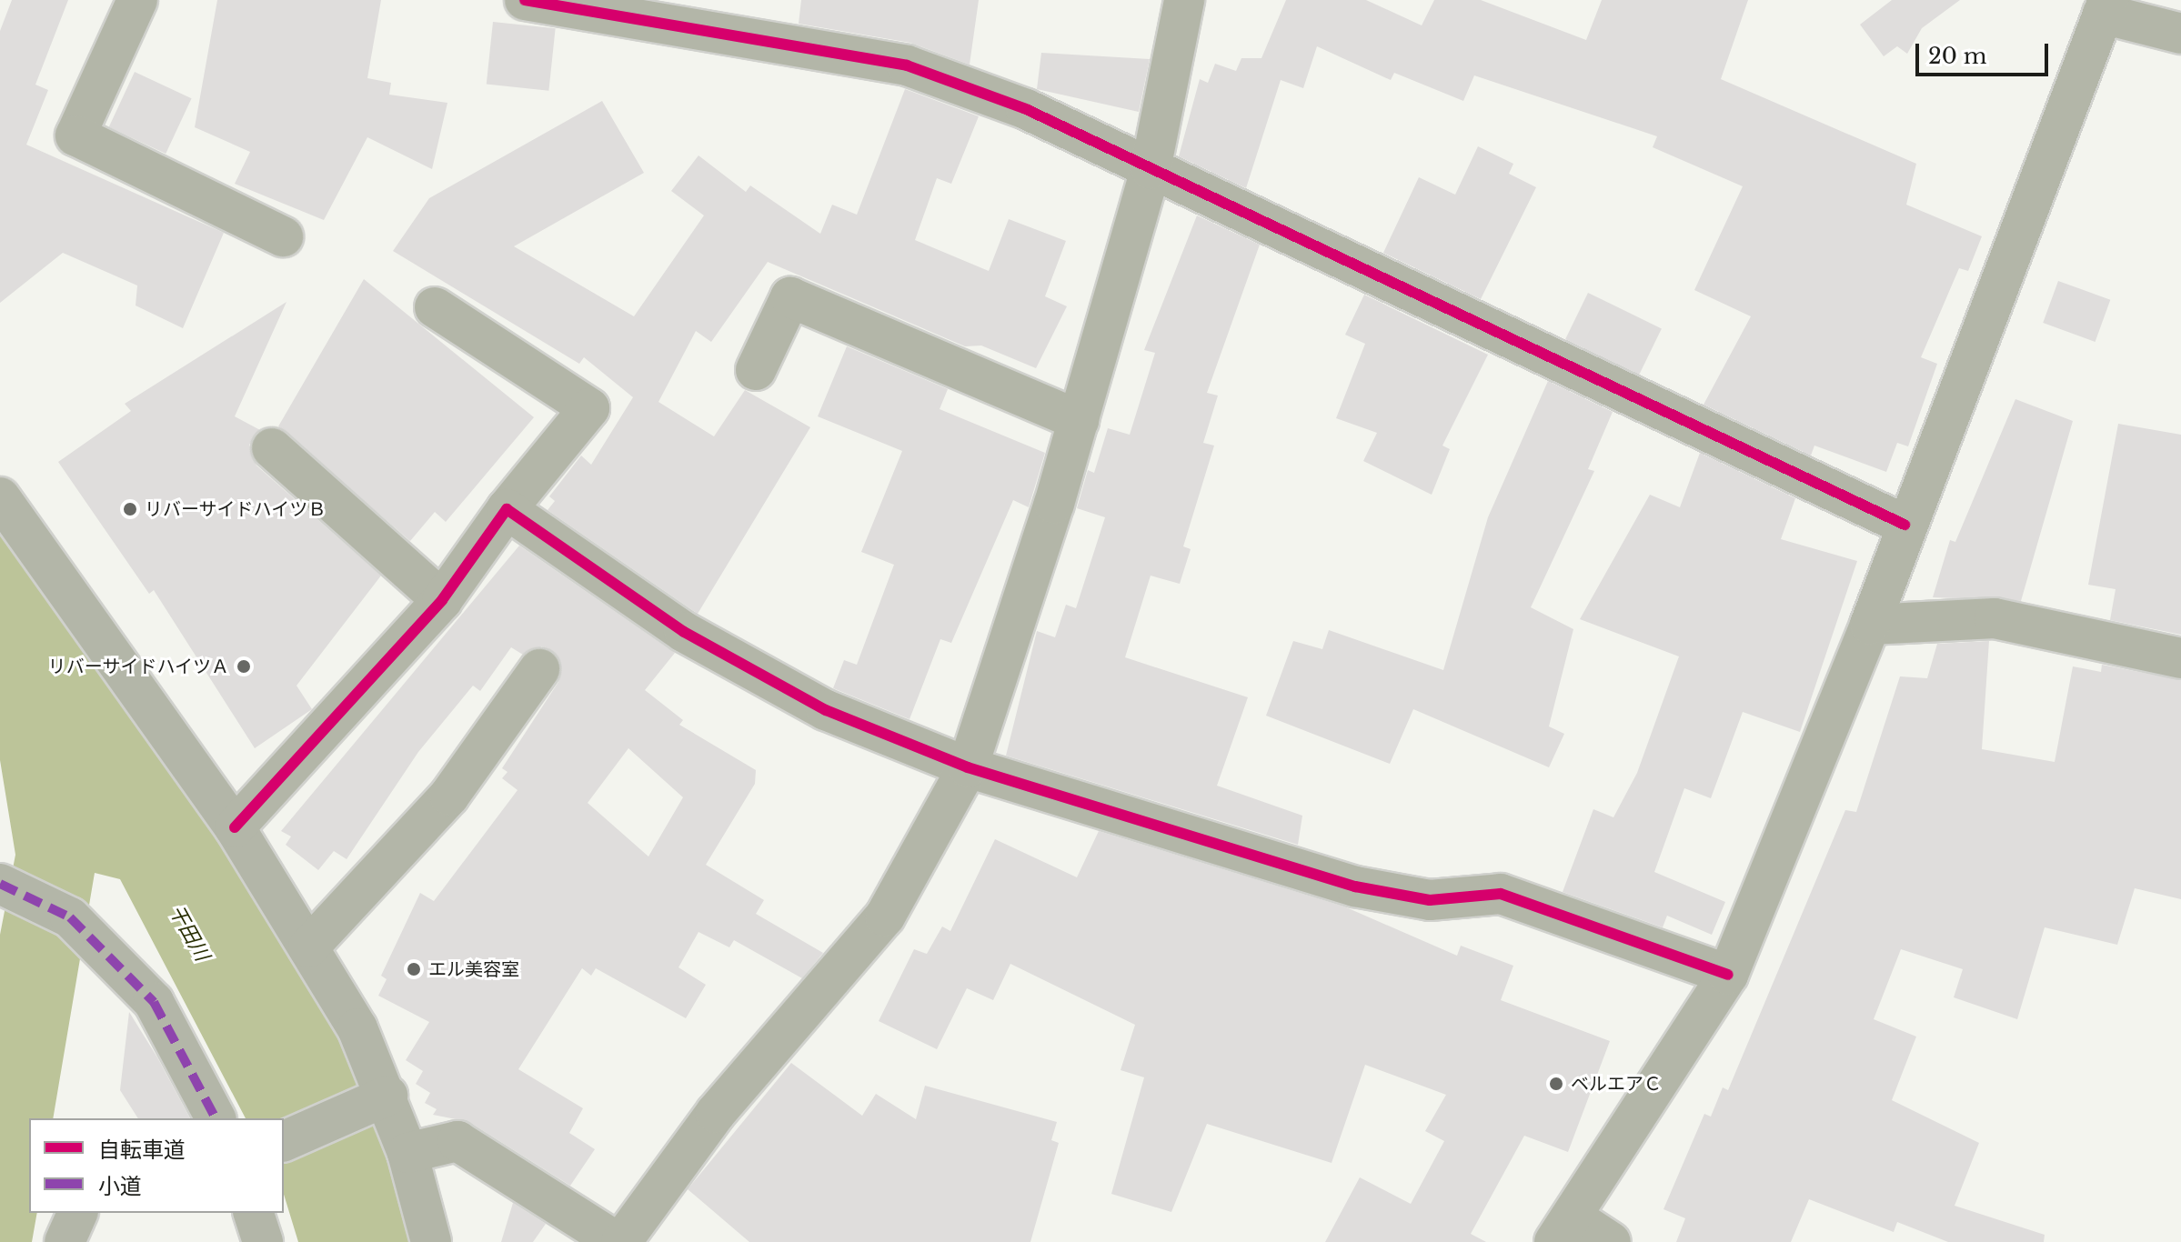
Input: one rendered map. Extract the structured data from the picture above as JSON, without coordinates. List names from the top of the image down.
{
  "water": ["干田川"],
  "places": [
    "リバーサイドハイツＢ",
    "リバーサイドハイツＡ",
    "エル美容室",
    "ベルエアＣ"
  ],
  "legend": ["自転車道", "小道"],
  "scale_bar": "20 m"
}
